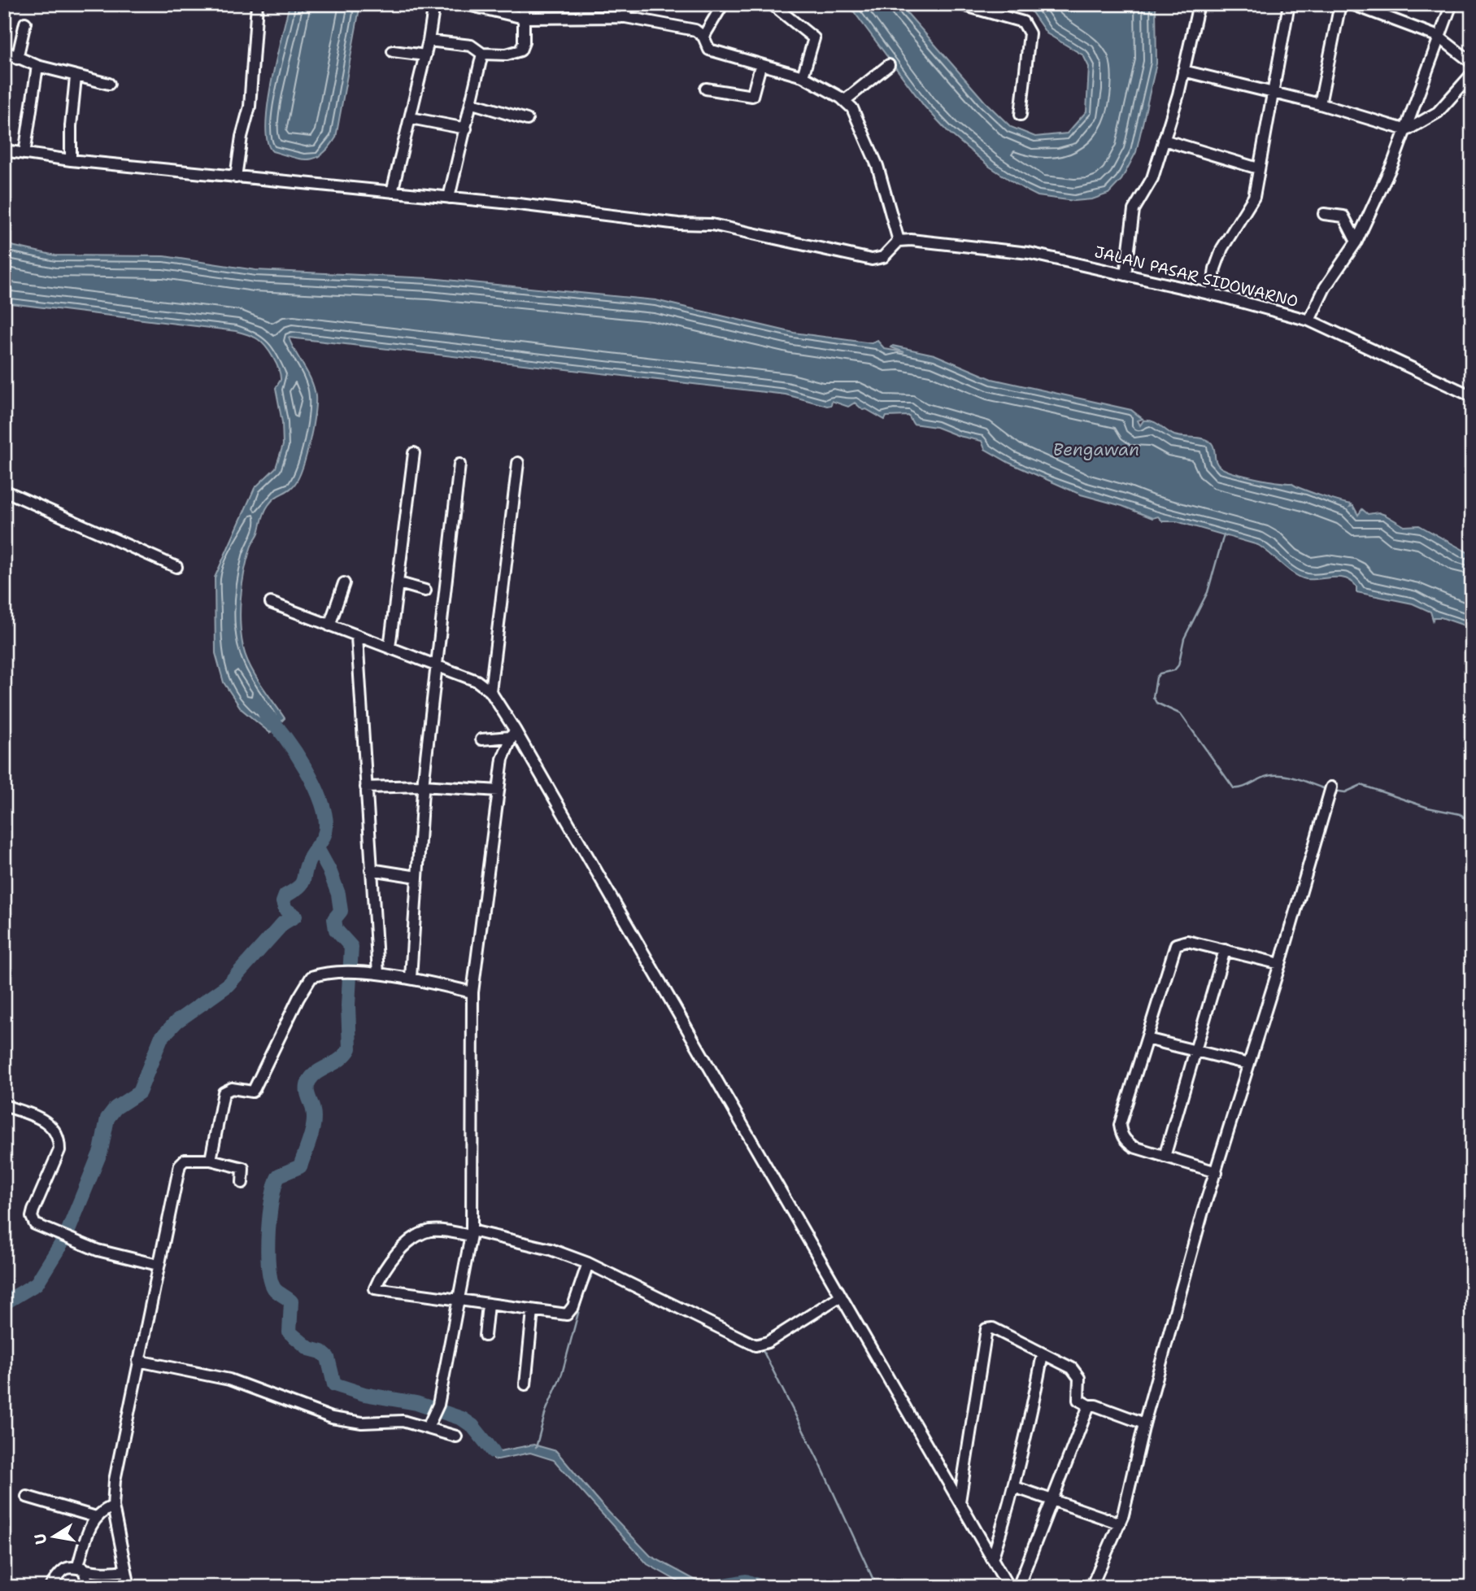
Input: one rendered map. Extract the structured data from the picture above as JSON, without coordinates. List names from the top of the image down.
{
  "streets": {
    "street": ["JALAN PASAR SIDOWARNO"]
  },
  "water": ["Bengawan"],
  "north": "left"
}
